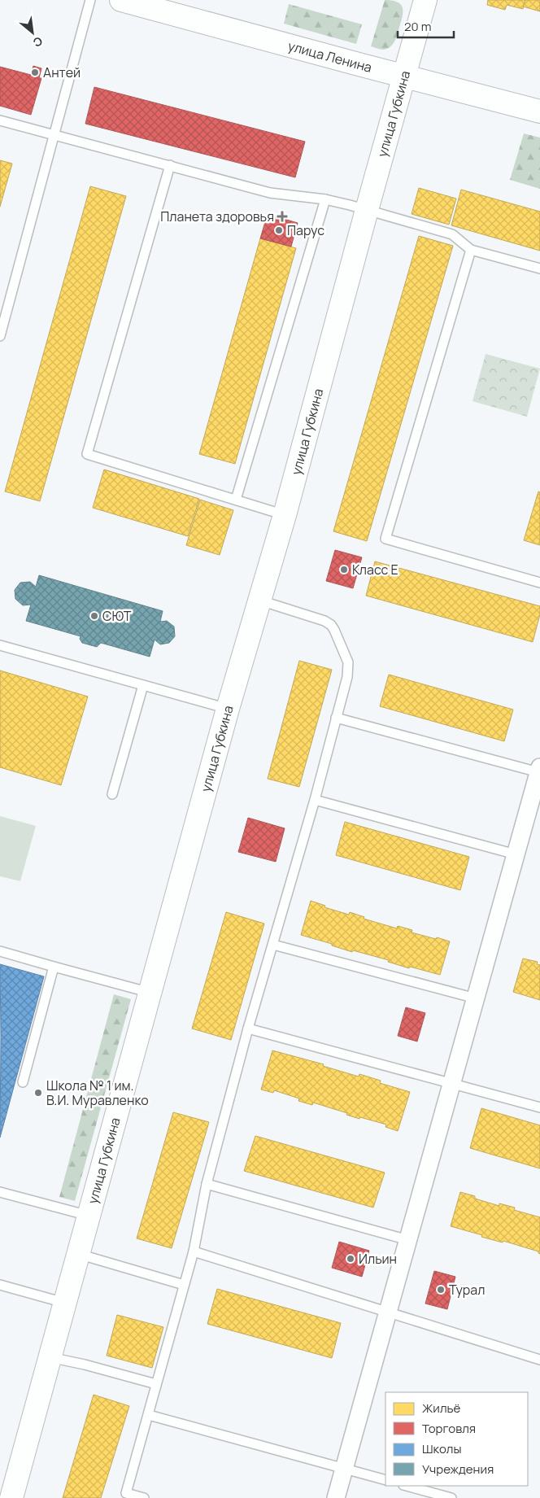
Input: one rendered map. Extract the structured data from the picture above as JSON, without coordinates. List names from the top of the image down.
{
  "streets": {
    "street": ["улица Ленина", "улица Губкина"]
  },
  "crossings": [
    ["улица Ленина", "улица Губкина"]
  ],
  "places": {
    "other": [
      "Антей",
      "Парус",
      "Класс Е",
      "СЮТ",
      "Школа № 1 им. В.И. Муравленко",
      "Ильин",
      "Турал"
    ],
    "health": ["Планета здоровья"]
  },
  "legend": [
    "Жильё",
    "Торговля",
    "Школы",
    "Учреждения"
  ],
  "scale_bar": "20 m",
  "north": "bottom right"
}
